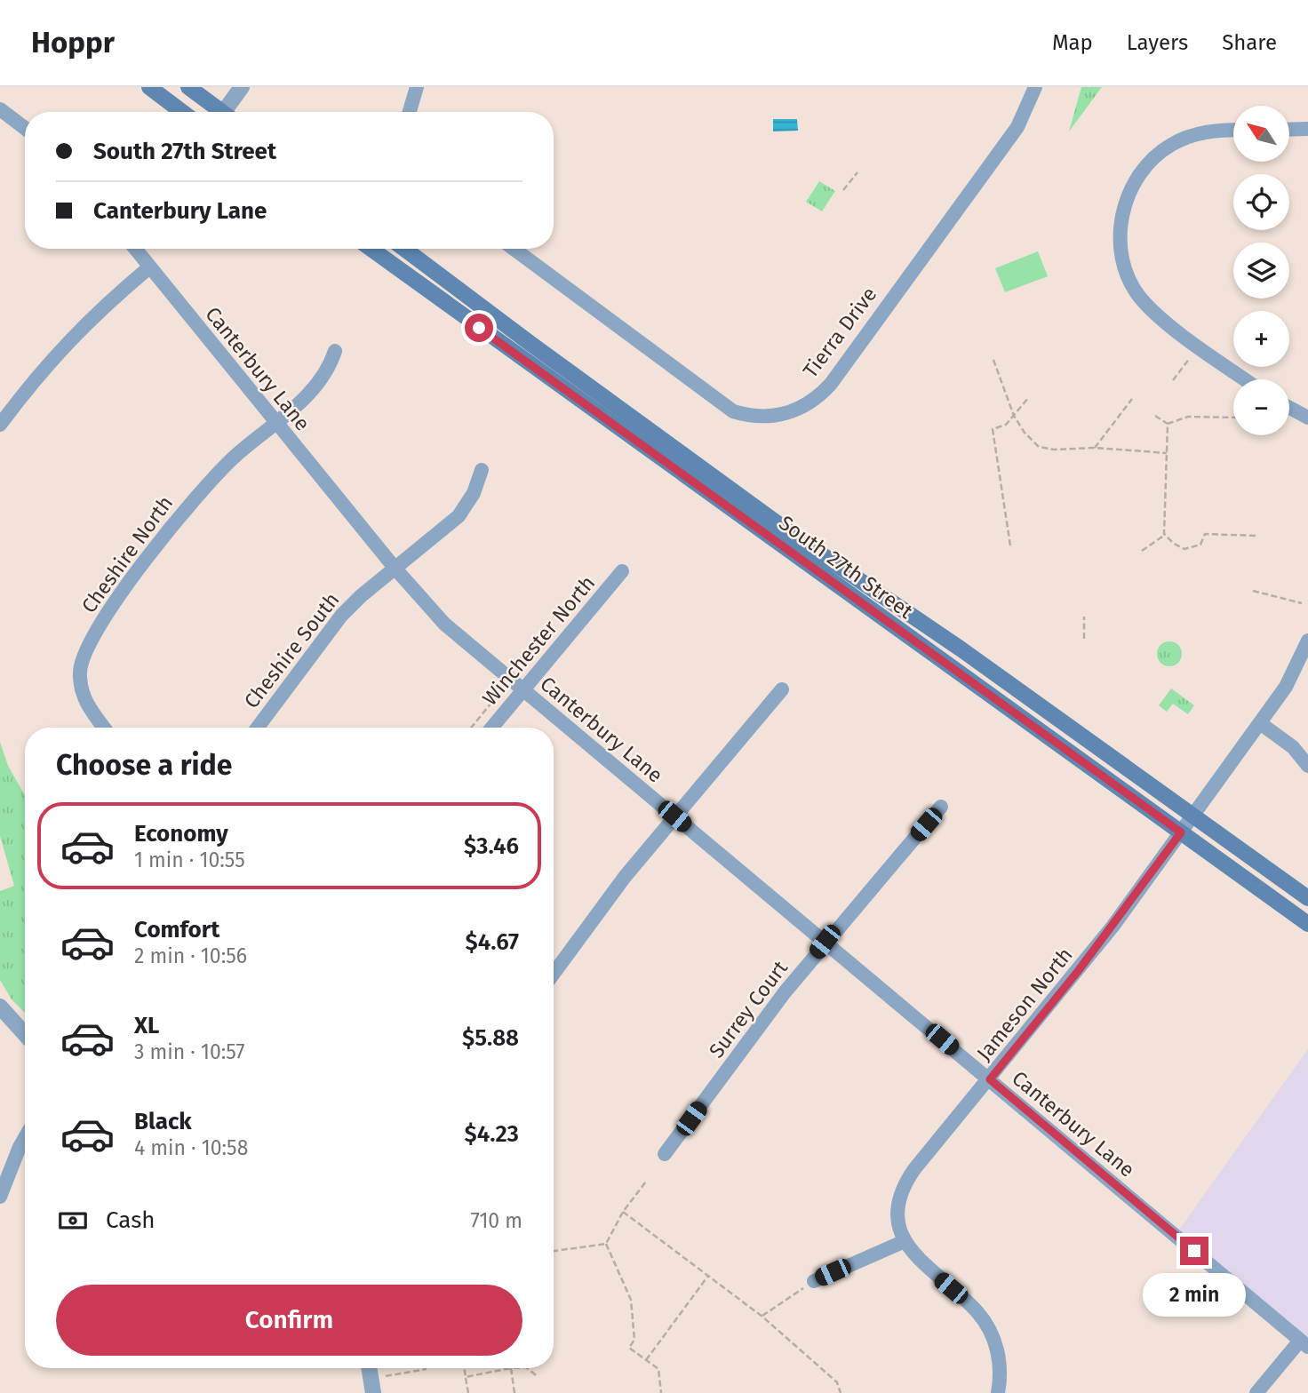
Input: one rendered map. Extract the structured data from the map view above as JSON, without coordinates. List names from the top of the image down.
{
  "streets": {
    "main road": ["South 27th Street"],
    "street": [
      "Tierra Drive",
      "Canterbury Lane",
      "Cheshire North",
      "Winchester North",
      "Cheshire South",
      "Jameson North",
      "Surrey Court"
    ]
  },
  "crossings": [
    ["Canterbury Lane", "Cheshire North"],
    ["Canterbury Lane", "Winchester North"],
    ["Canterbury Lane", "Cheshire South"],
    ["Canterbury Lane", "Jameson North"],
    ["Canterbury Lane", "Surrey Court"],
    ["South 27th Street", "Jameson North"]
  ],
  "north": "top left",
  "page": {
    "header": "Hoppr",
    "nav": ["Map", "Layers", "Share"],
    "map_buttons": ["+", "−"],
    "banner": ["South 27th Street", "Canterbury Lane"],
    "heading": "Choose a ride",
    "list": [
      {
        "name": "Economy",
        "note": "1 min · 10:55",
        "value": "$3.46"
      },
      {
        "name": "Comfort",
        "note": "2 min · 10:56",
        "value": "$4.67"
      },
      {
        "name": "XL",
        "note": "3 min · 10:57",
        "value": "$5.88"
      },
      {
        "name": "Black",
        "note": "4 min · 10:58",
        "value": "$4.23"
      }
    ],
    "pay": ["Cash", "710 m"],
    "buttons": "Confirm",
    "bubble": "2 min"
  }
}
